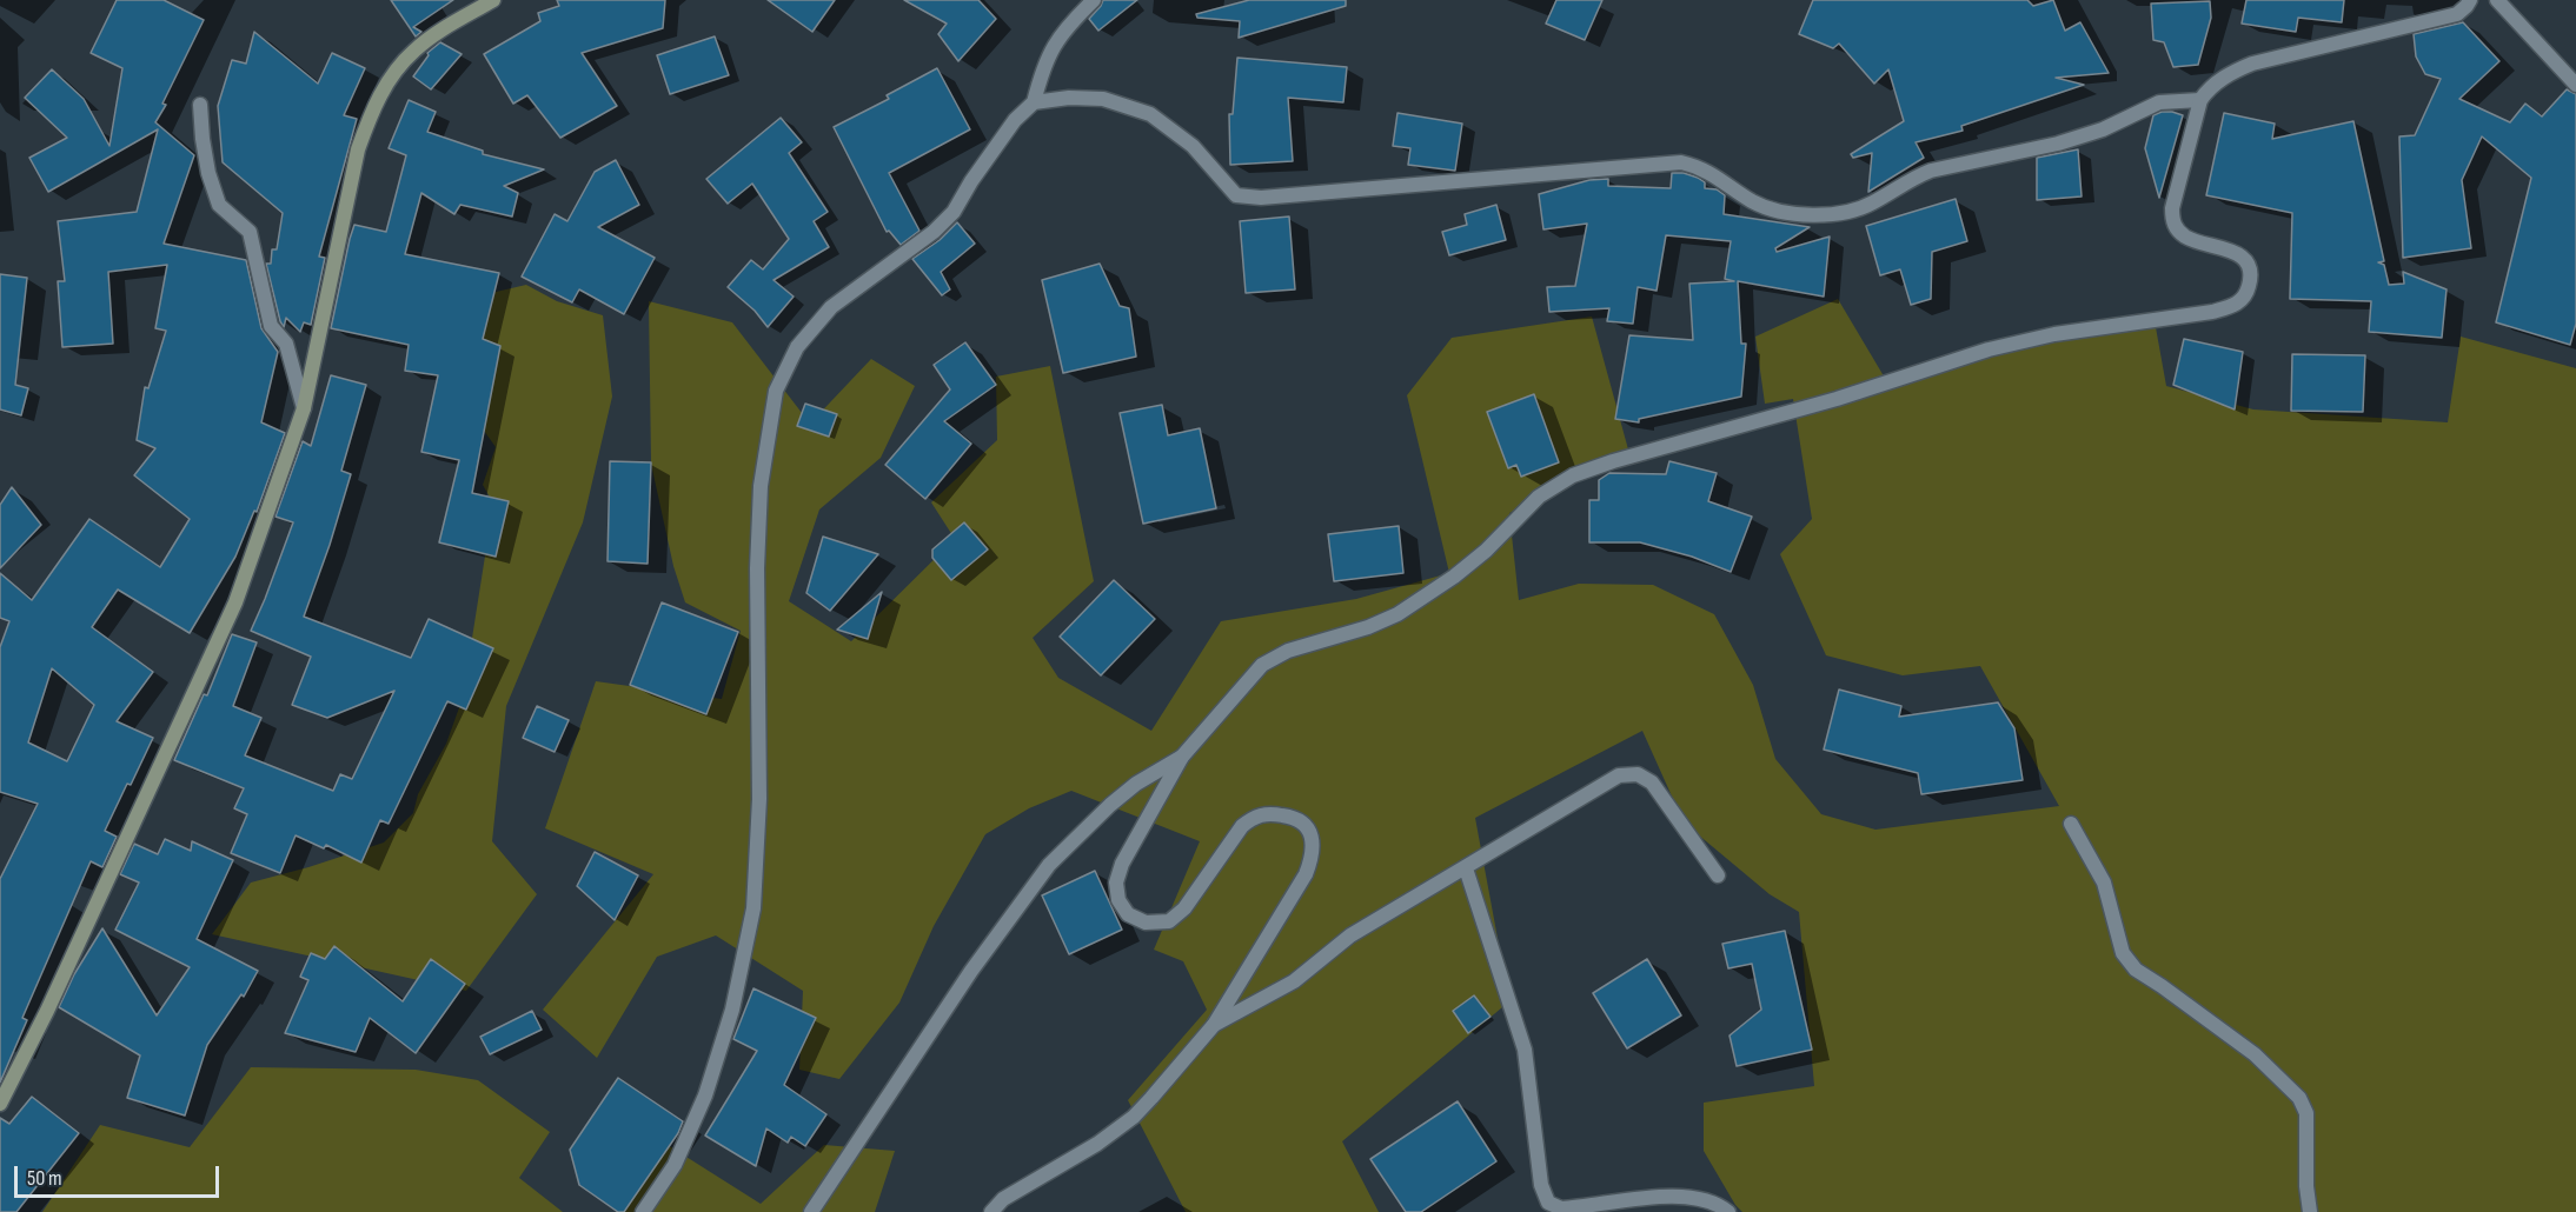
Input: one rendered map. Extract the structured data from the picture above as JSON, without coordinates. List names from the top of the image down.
{
  "scale_bar": "50 m"
}
